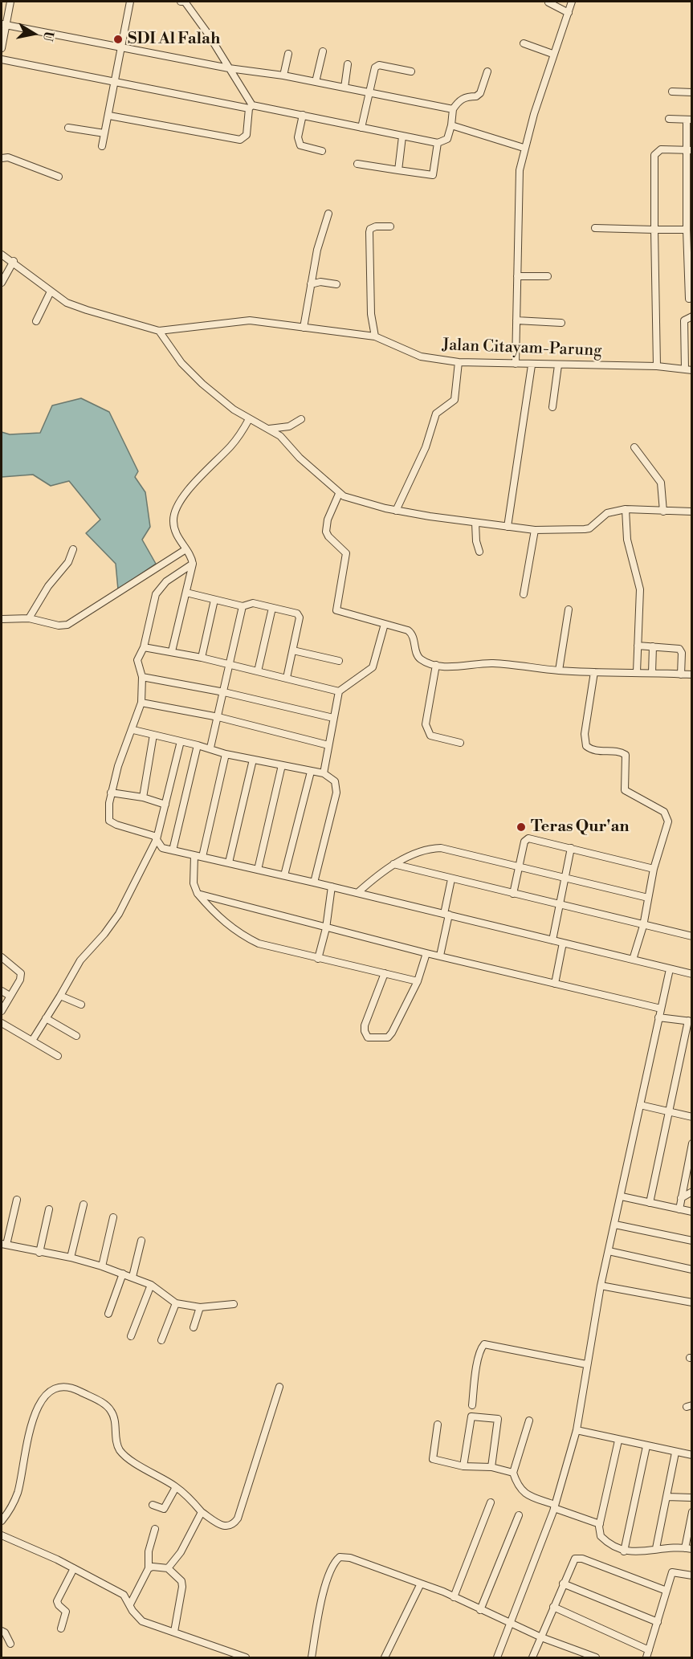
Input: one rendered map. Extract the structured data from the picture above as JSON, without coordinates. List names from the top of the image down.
{
  "streets": {
    "street": ["Jalan Citayam-Parung"]
  },
  "places": ["SDI Al Falah", "Teras Qur'an"],
  "north": "right"
}
